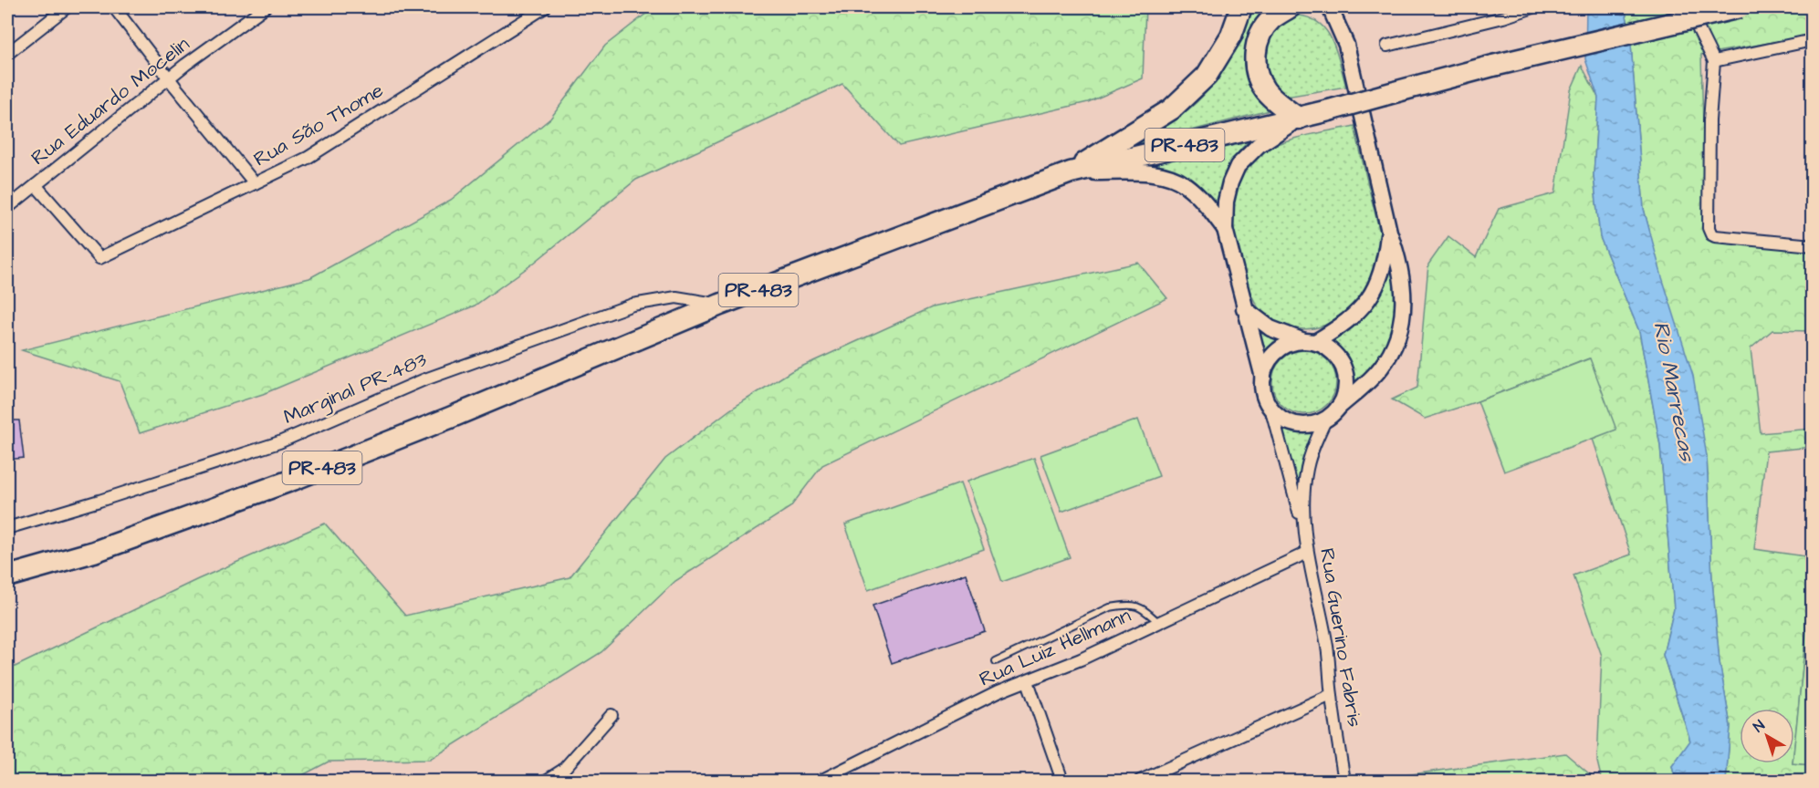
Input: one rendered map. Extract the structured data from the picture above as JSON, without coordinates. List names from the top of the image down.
{
  "streets": {
    "highway": ["PR-483"],
    "street": [
      "Rua Eduardo Mocelin",
      "Rua São Thome",
      "Marginal PR-483",
      "Rua Guerino Fabris",
      "Rua Luiz Hellmann"
    ]
  },
  "crossings": [
    ["Rua Eduardo Mocelin", "Rua São Thome"],
    ["PR-483", "Marginal PR-483"],
    ["Rua Guerino Fabris", "Rua Luiz Hellmann"]
  ],
  "water": ["Rio Marrecas"],
  "north": "top left"
}
